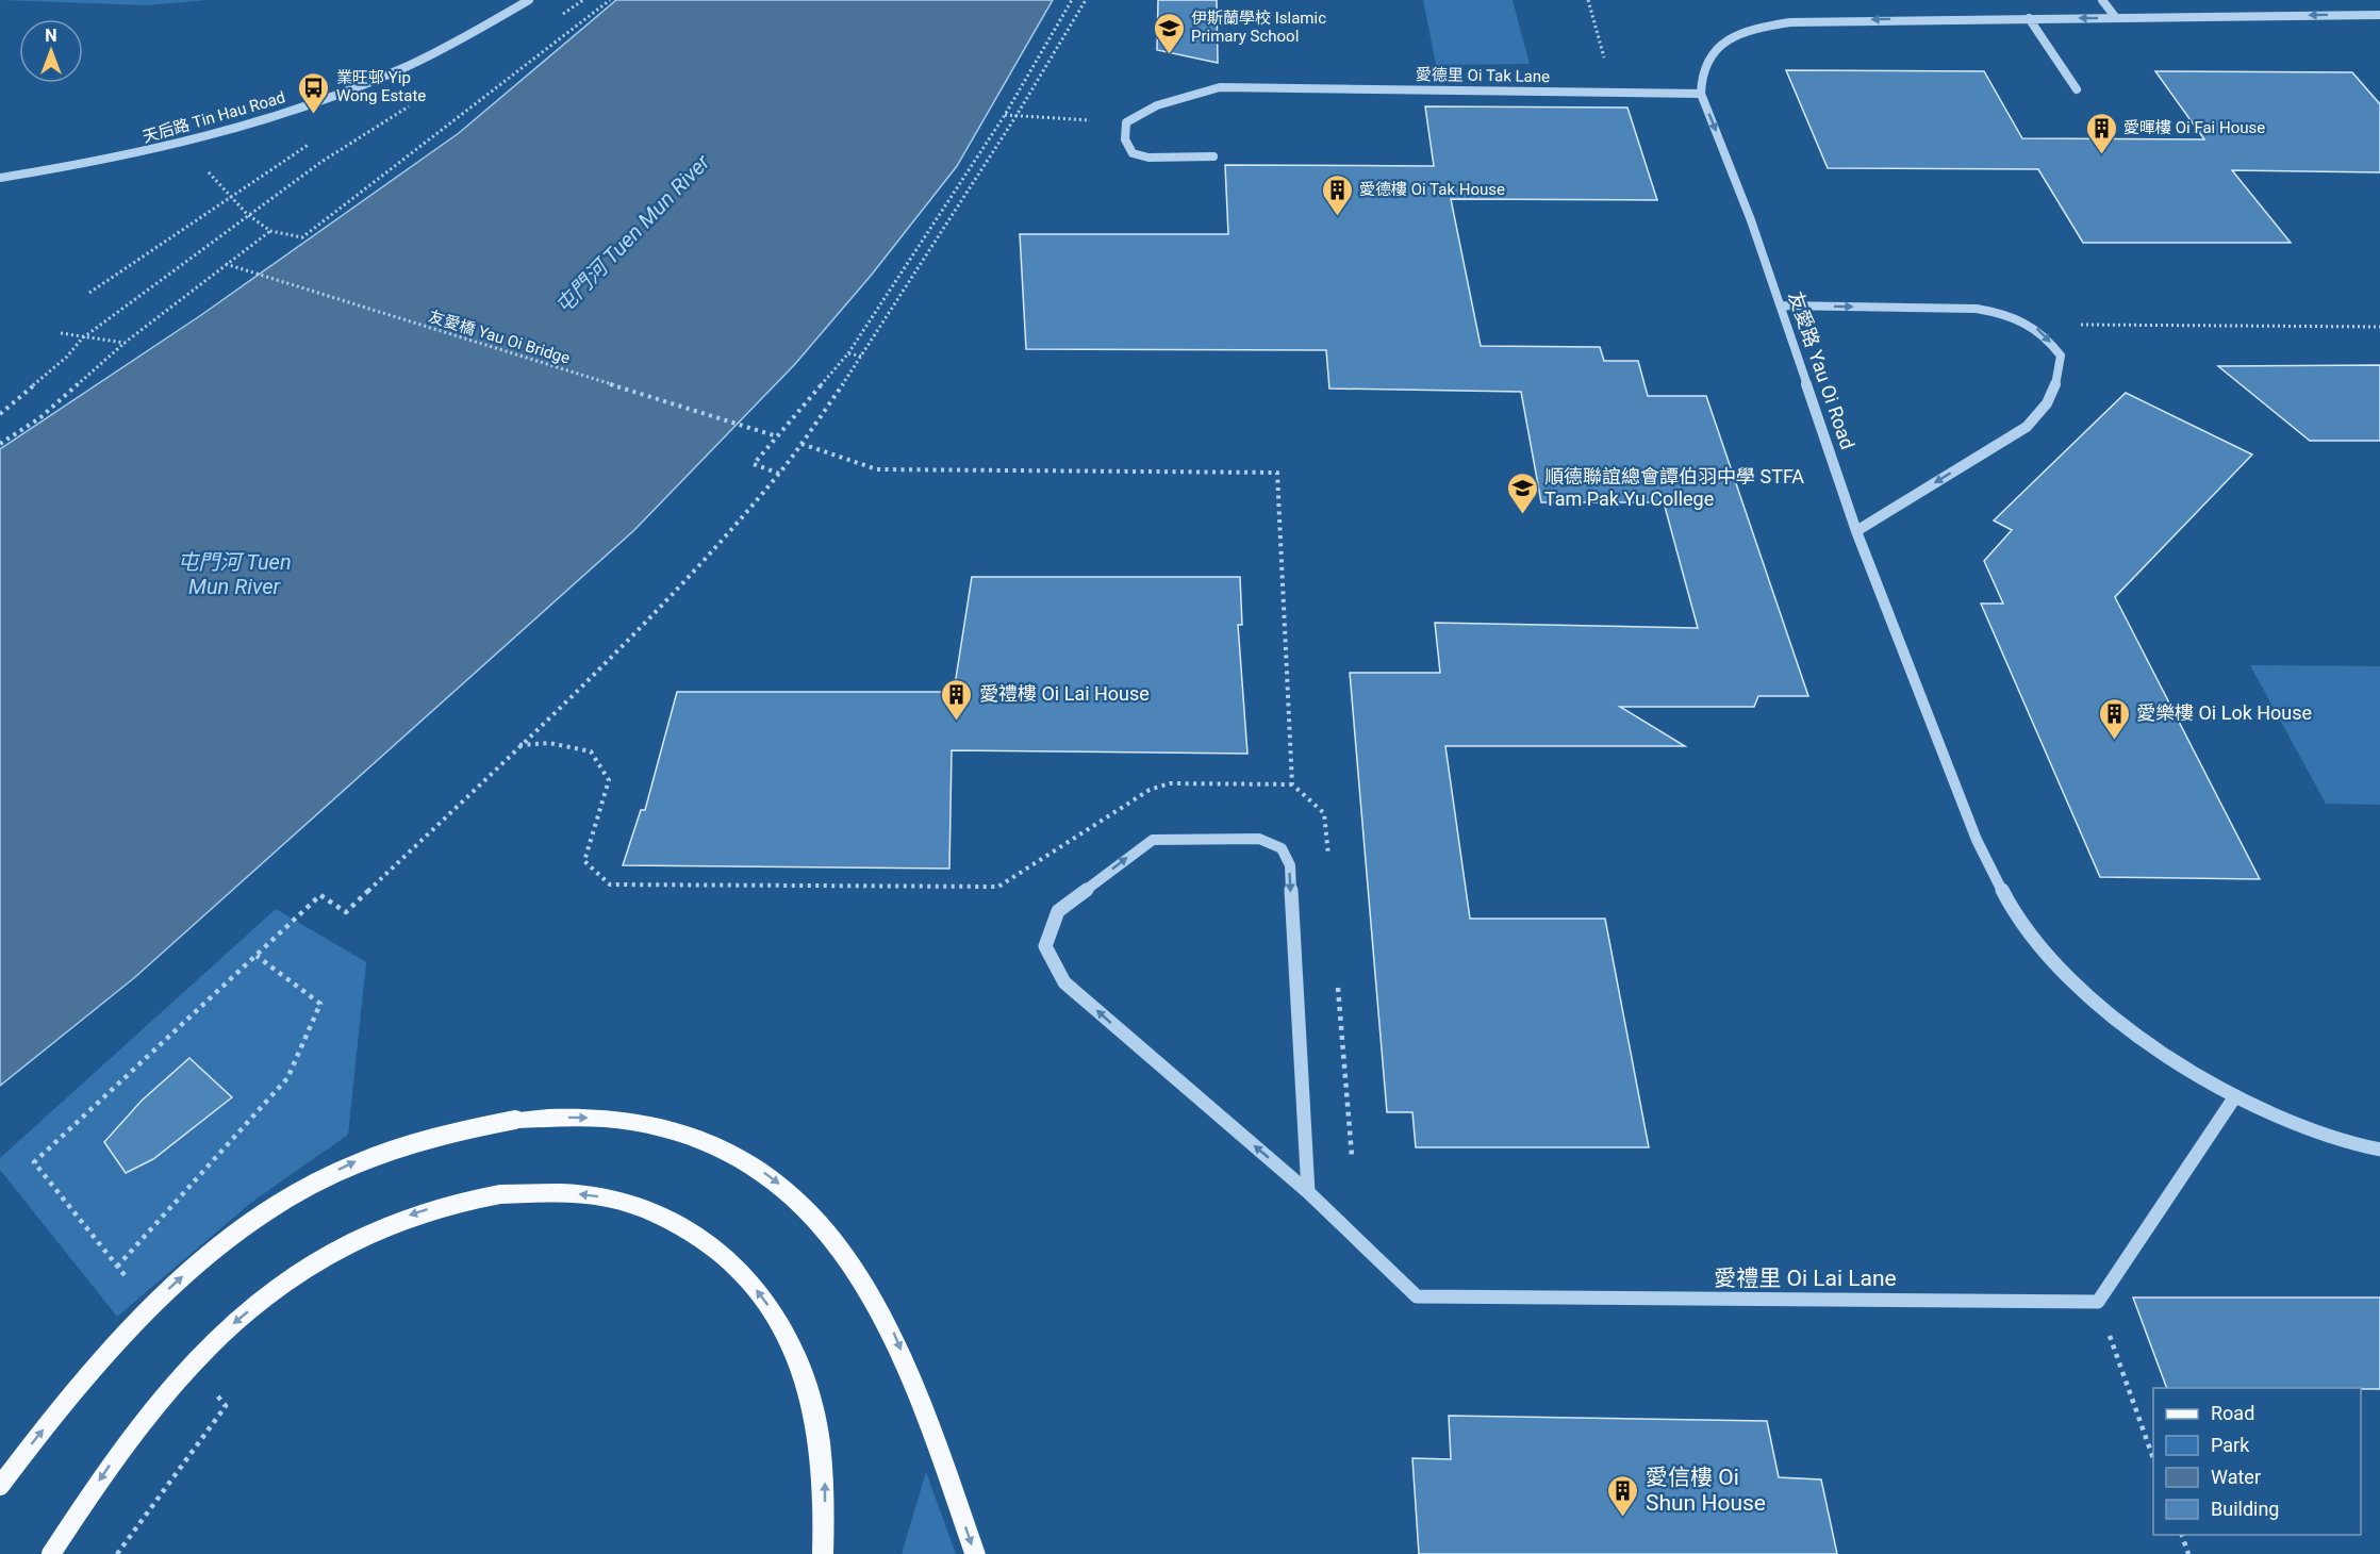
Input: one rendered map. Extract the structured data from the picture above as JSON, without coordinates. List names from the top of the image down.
{
  "streets": {
    "street": [
      "愛德里 Oi Tak Lane",
      "天后路 Tin Hau Road",
      "友愛路 Yau Oi Road",
      "愛禮里 Oi Lai Lane"
    ],
    "path": ["友愛橋 Yau Oi Bridge"]
  },
  "crossings": [
    ["愛德里 Oi Tak Lane", "友愛路 Yau Oi Road"]
  ],
  "water": ["屯門河 Tuen Mun River"],
  "places": {
    "school or university": ["伊斯蘭學校 Islamic Primary School", "順德聯誼總會譚伯羽中學 STFA Tam Pak Yu College"],
    "bus stop": ["業旺邨 Yip Wong Estate"],
    "building": [
      "愛暉樓 Oi Fai House",
      "愛德樓 Oi Tak House",
      "愛禮樓 Oi Lai House",
      "愛樂樓 Oi Lok House",
      "愛信樓 Oi Shun House"
    ]
  },
  "legend": [
    "Road",
    "Park",
    "Water",
    "Building"
  ],
  "north": "top"
}
